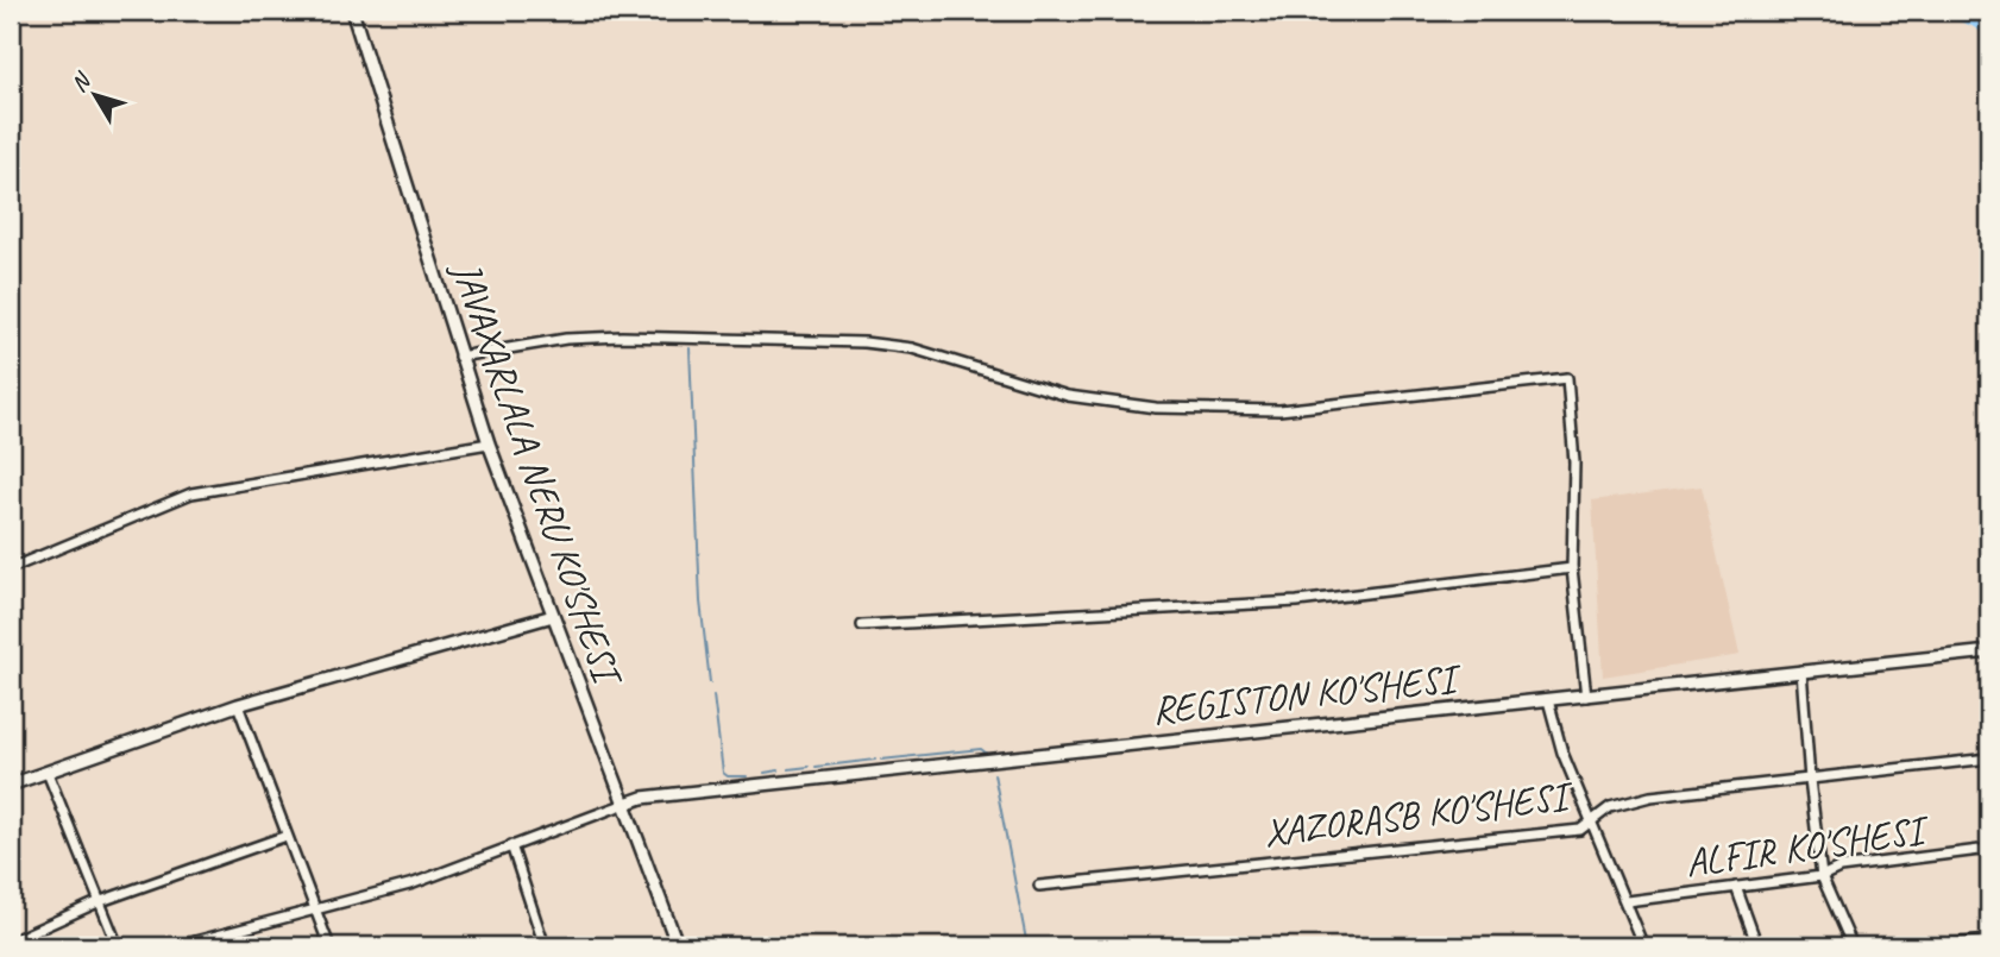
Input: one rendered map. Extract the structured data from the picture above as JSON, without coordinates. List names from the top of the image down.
{
  "streets": {
    "street": [
      "JAVAXARLALA NERU KO'SHESI",
      "REGISTON KO'SHESI",
      "XAZORASB KO'SHESI",
      "ALFIR KO'SHESI"
    ]
  },
  "crossings": [
    ["JAVAXARLALA NERU KO'SHESI", "REGISTON KO'SHESI"]
  ],
  "north": "top left"
}
